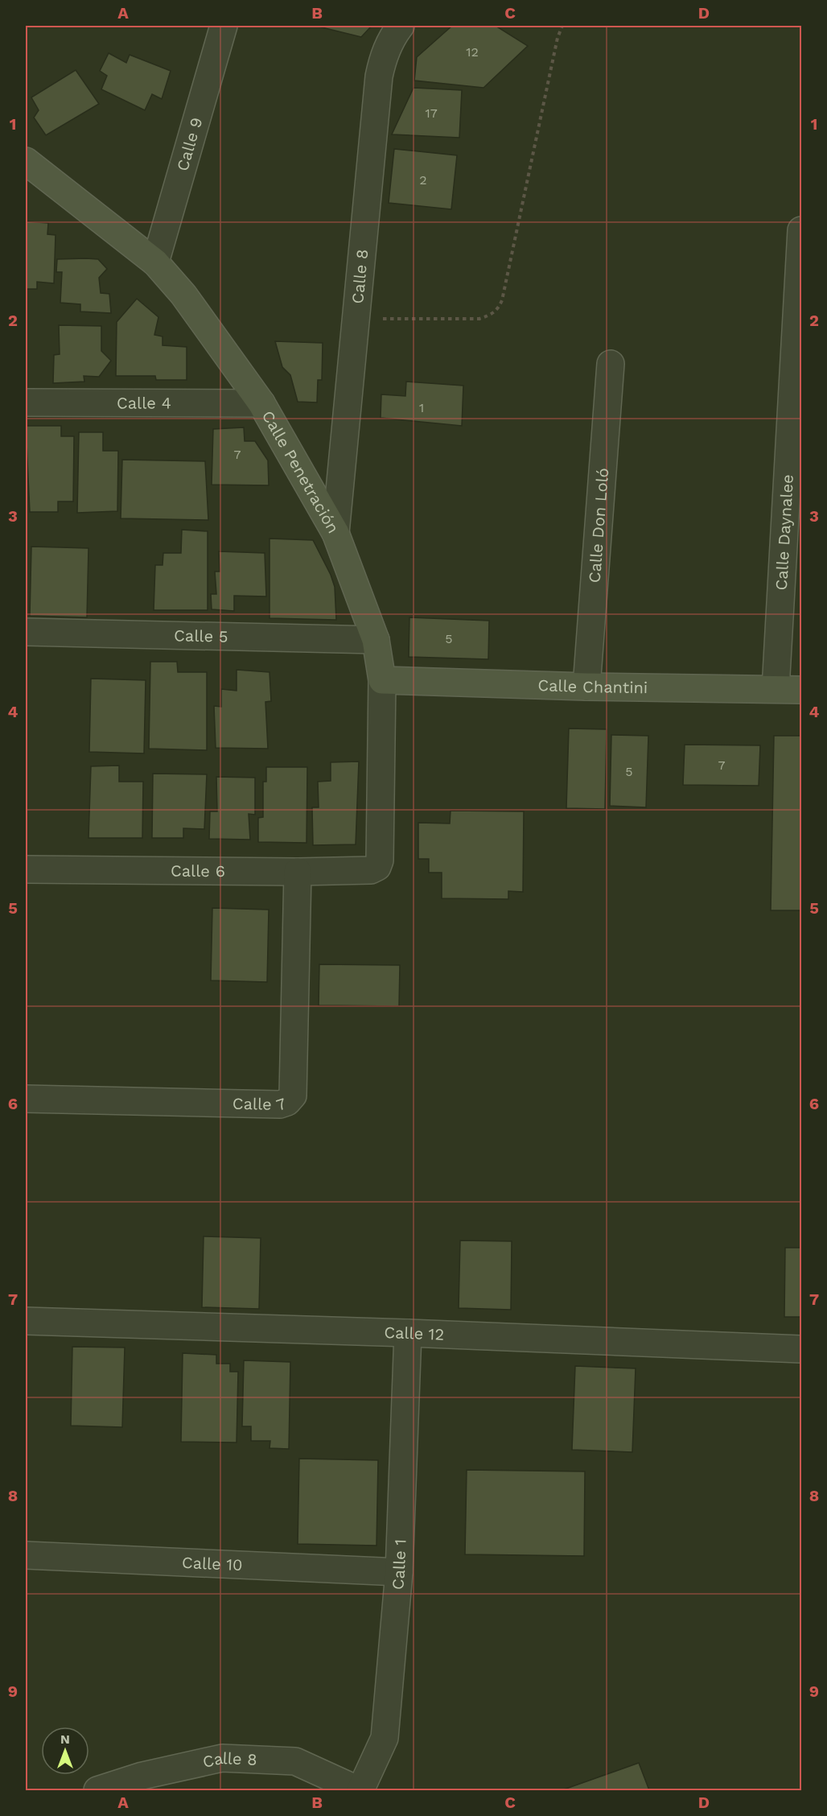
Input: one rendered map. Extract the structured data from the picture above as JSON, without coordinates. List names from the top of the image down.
{
  "streets": {
    "street": [
      "Calle 9",
      "Calle 8",
      "Calle 4",
      "Calle Penetración",
      "Calle Don Loló",
      "Calle Daynalee",
      "Calle 5",
      "Calle Chantini",
      "Calle 6",
      "Calle 7",
      "Calle 12",
      "Calle 10",
      "Calle 1"
    ]
  },
  "crossings": [
    ["Calle 9", "Calle Penetración"],
    ["Calle 8", "Calle Penetración"],
    ["Calle 8", "Calle 1"],
    ["Calle 4", "Calle Penetración"],
    ["Calle Penetración", "Calle 5"],
    ["Calle Penetración", "Calle Chantini"],
    ["Calle Penetración", "Calle 6"],
    ["Calle Don Loló", "Calle Chantini"],
    ["Calle Daynalee", "Calle Chantini"],
    ["Calle 6", "Calle 7"],
    ["Calle 12", "Calle 1"],
    ["Calle 10", "Calle 1"]
  ],
  "house_numbers": [
    "12",
    "17",
    "2",
    "1",
    "7",
    "5",
    "7",
    "5"
  ],
  "north": "top",
  "grid": {
    "columns": [
      "A",
      "B",
      "C",
      "D"
    ],
    "rows": [
      "1",
      "2",
      "3",
      "4",
      "5",
      "6",
      "7",
      "8",
      "9"
    ]
  }
}
